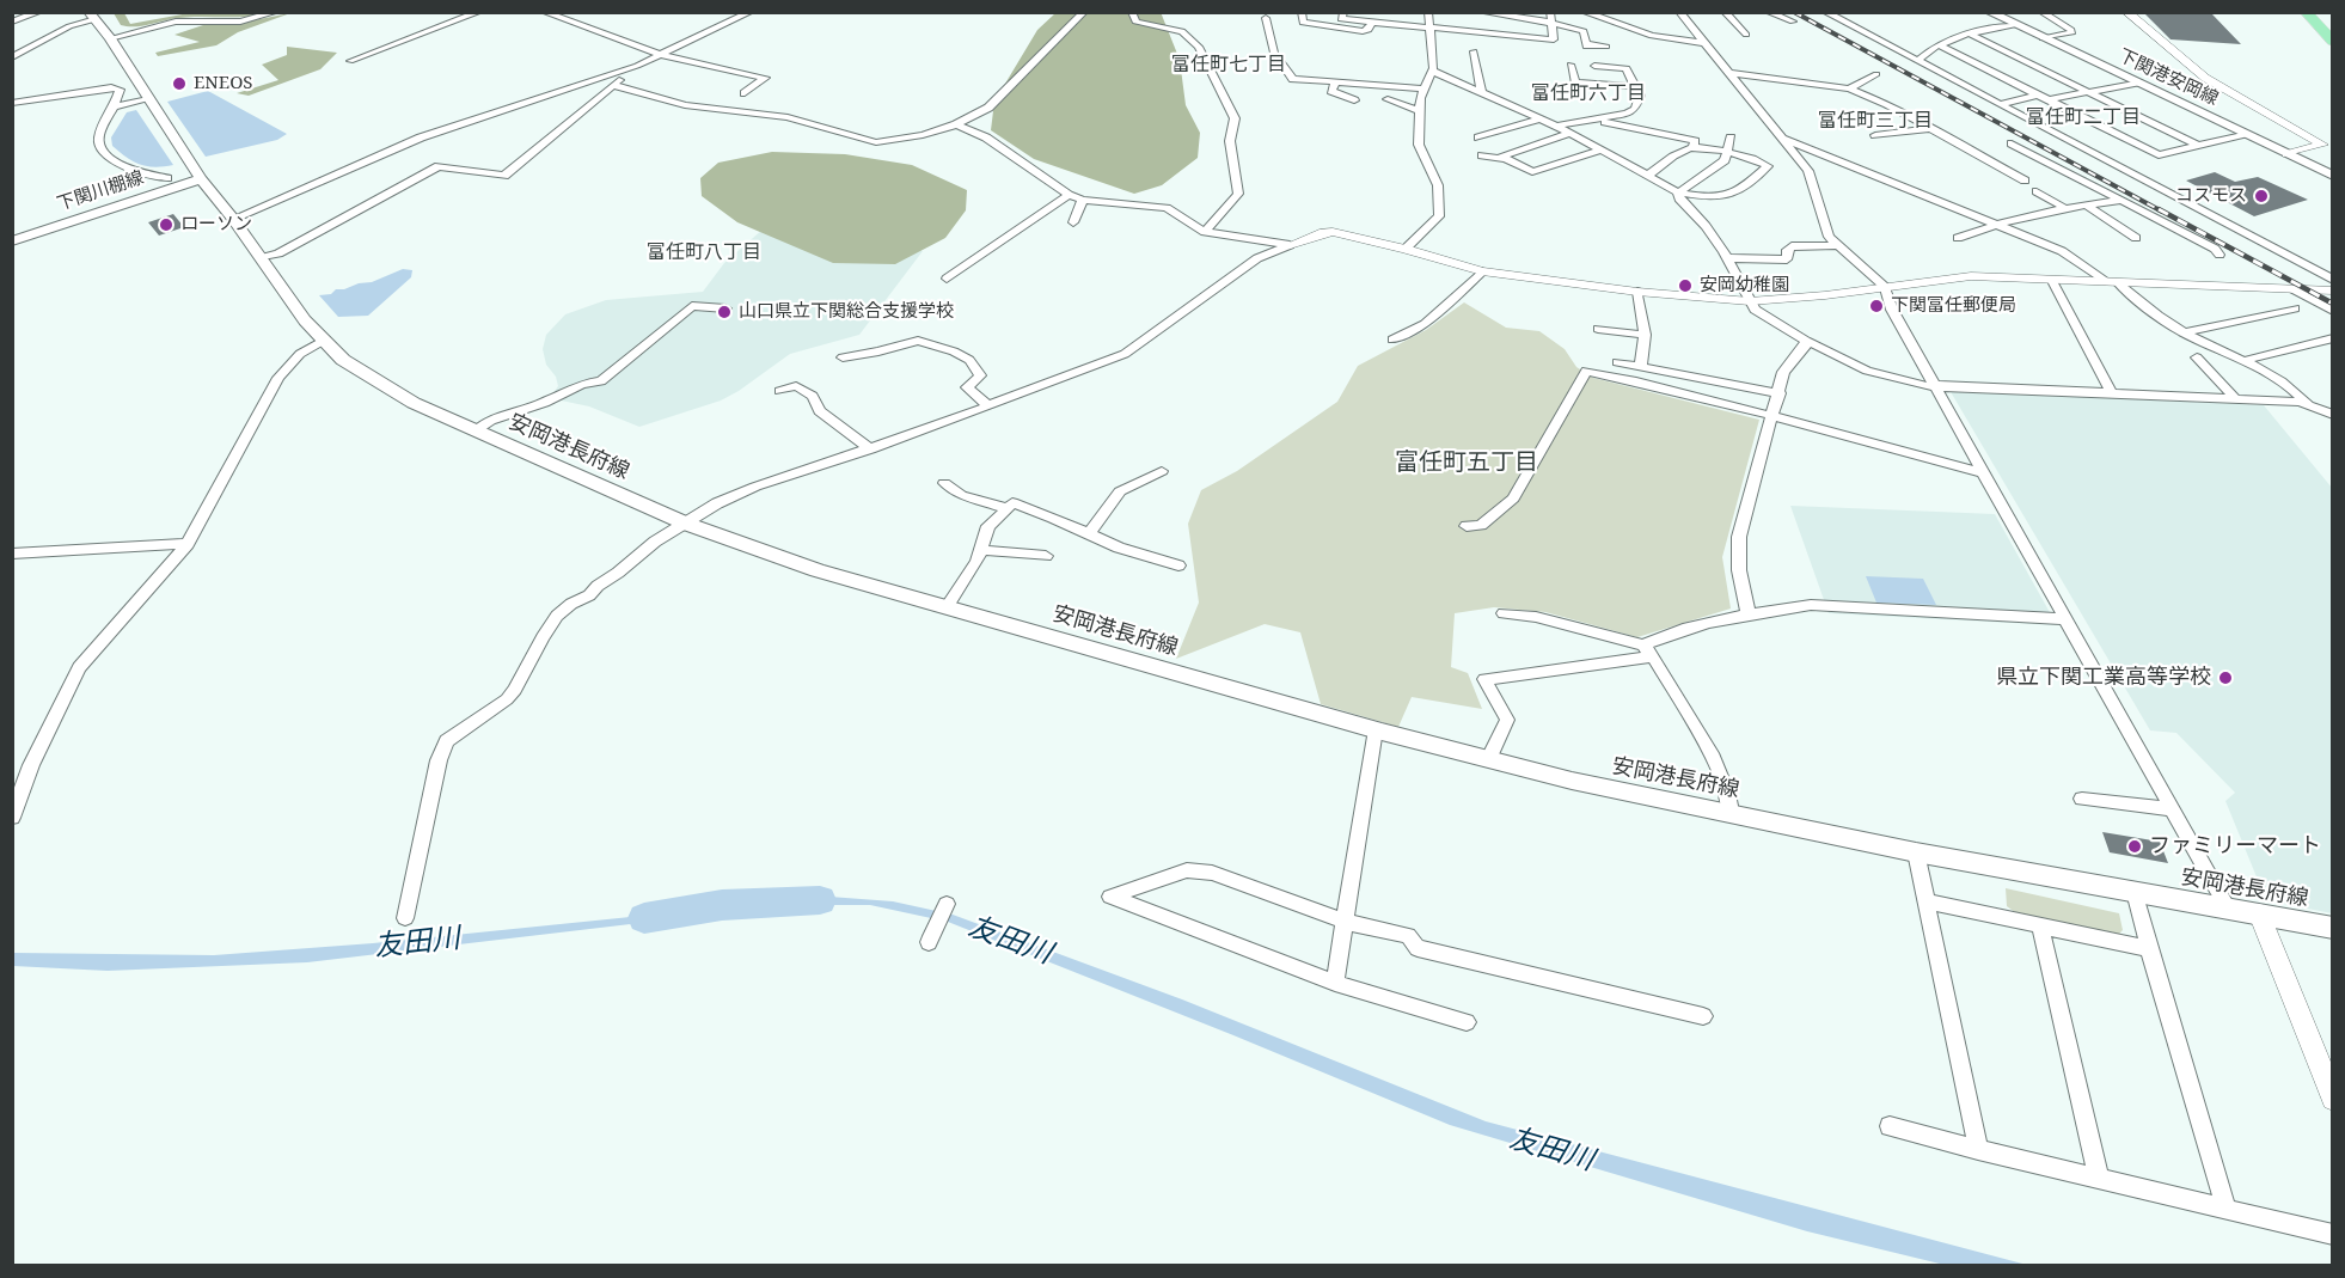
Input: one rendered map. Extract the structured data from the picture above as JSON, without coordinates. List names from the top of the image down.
{
  "streets": {
    "main road": ["下関港安岡線", "下関川棚線", "安岡港長府線"]
  },
  "crossings": [
    ["下関川棚線", "安岡港長府線"]
  ],
  "districts": [
    "富任町七丁目",
    "富任町六丁目",
    "富任町二丁目",
    "富任町三丁目",
    "富任町八丁目",
    "富任町五丁目"
  ],
  "water": ["友田川"],
  "places": [
    "ENEOS",
    "コスモス",
    "ローソン",
    "安岡幼稚園",
    "下関冨任郵便局",
    "山口県立下関総合支援学校",
    "県立下関工業高等学校",
    "ファミリーマート"
  ]
}
